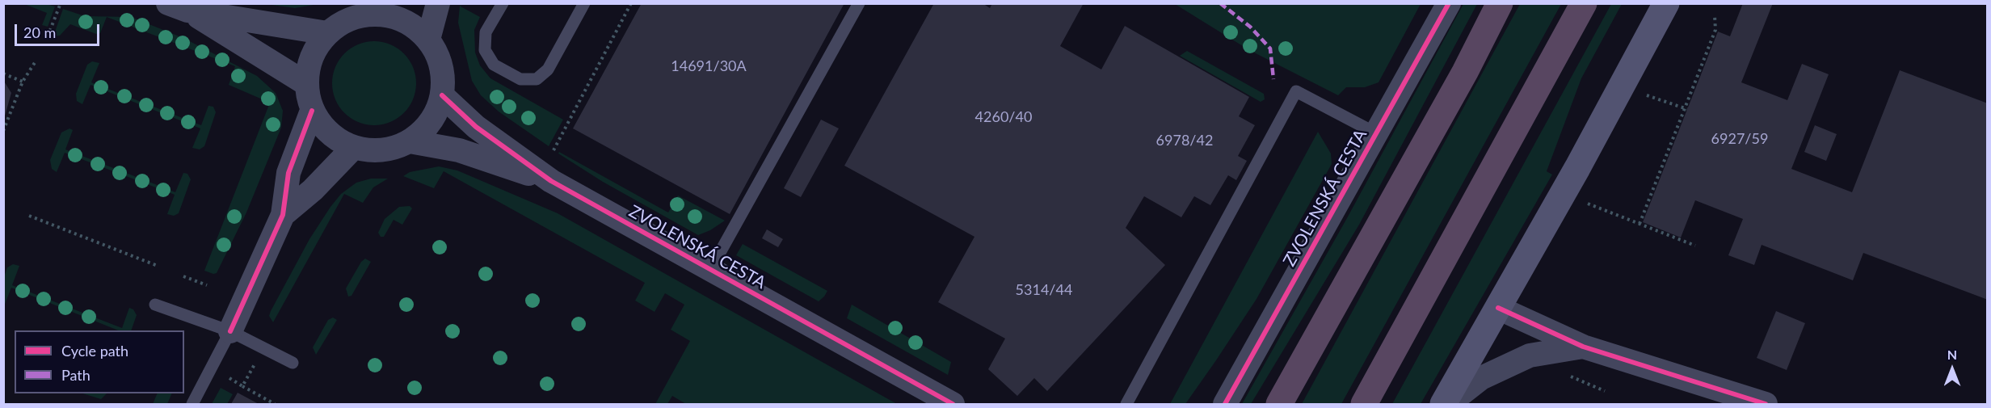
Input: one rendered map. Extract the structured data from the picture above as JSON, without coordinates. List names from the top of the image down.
{
  "streets": {
    "street": ["ZVOLENSKÁ CESTA"]
  },
  "house_numbers": [
    "14691/30A",
    "4260/40",
    "6927/59",
    "6978/42",
    "5314/44"
  ],
  "legend": ["Cycle path", "Path"],
  "scale_bar": "20 m",
  "north": "top"
}
